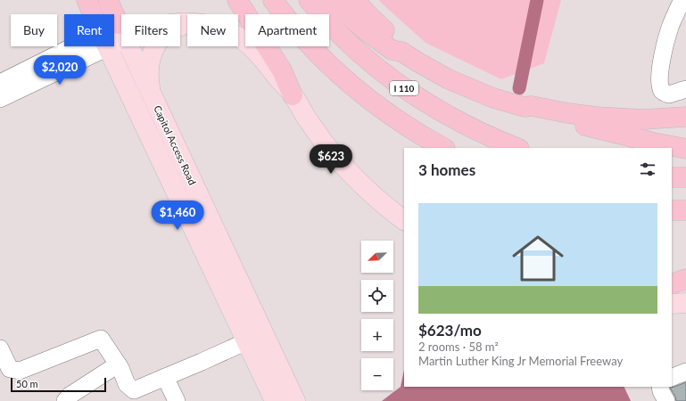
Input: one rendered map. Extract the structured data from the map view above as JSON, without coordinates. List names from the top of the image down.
{
  "streets": {
    "highway": ["I 110"],
    "main road": ["Capitol Access Road"]
  },
  "scale_bar": "50 m",
  "north": "bottom left",
  "page": {
    "chip": [
      "Buy",
      "Rent",
      "Filters",
      "New",
      "Apartment"
    ],
    "price": ["$2,020", "$623", "$1,460"],
    "heading": "3 homes",
    "list": [
      {
        "name": "$623/mo",
        "note": "2 rooms · 58 m² · Martin Luther King Jr Memorial Freeway"
      }
    ],
    "map_buttons": ["+", "−"],
    "scale": "50 m"
  }
}
